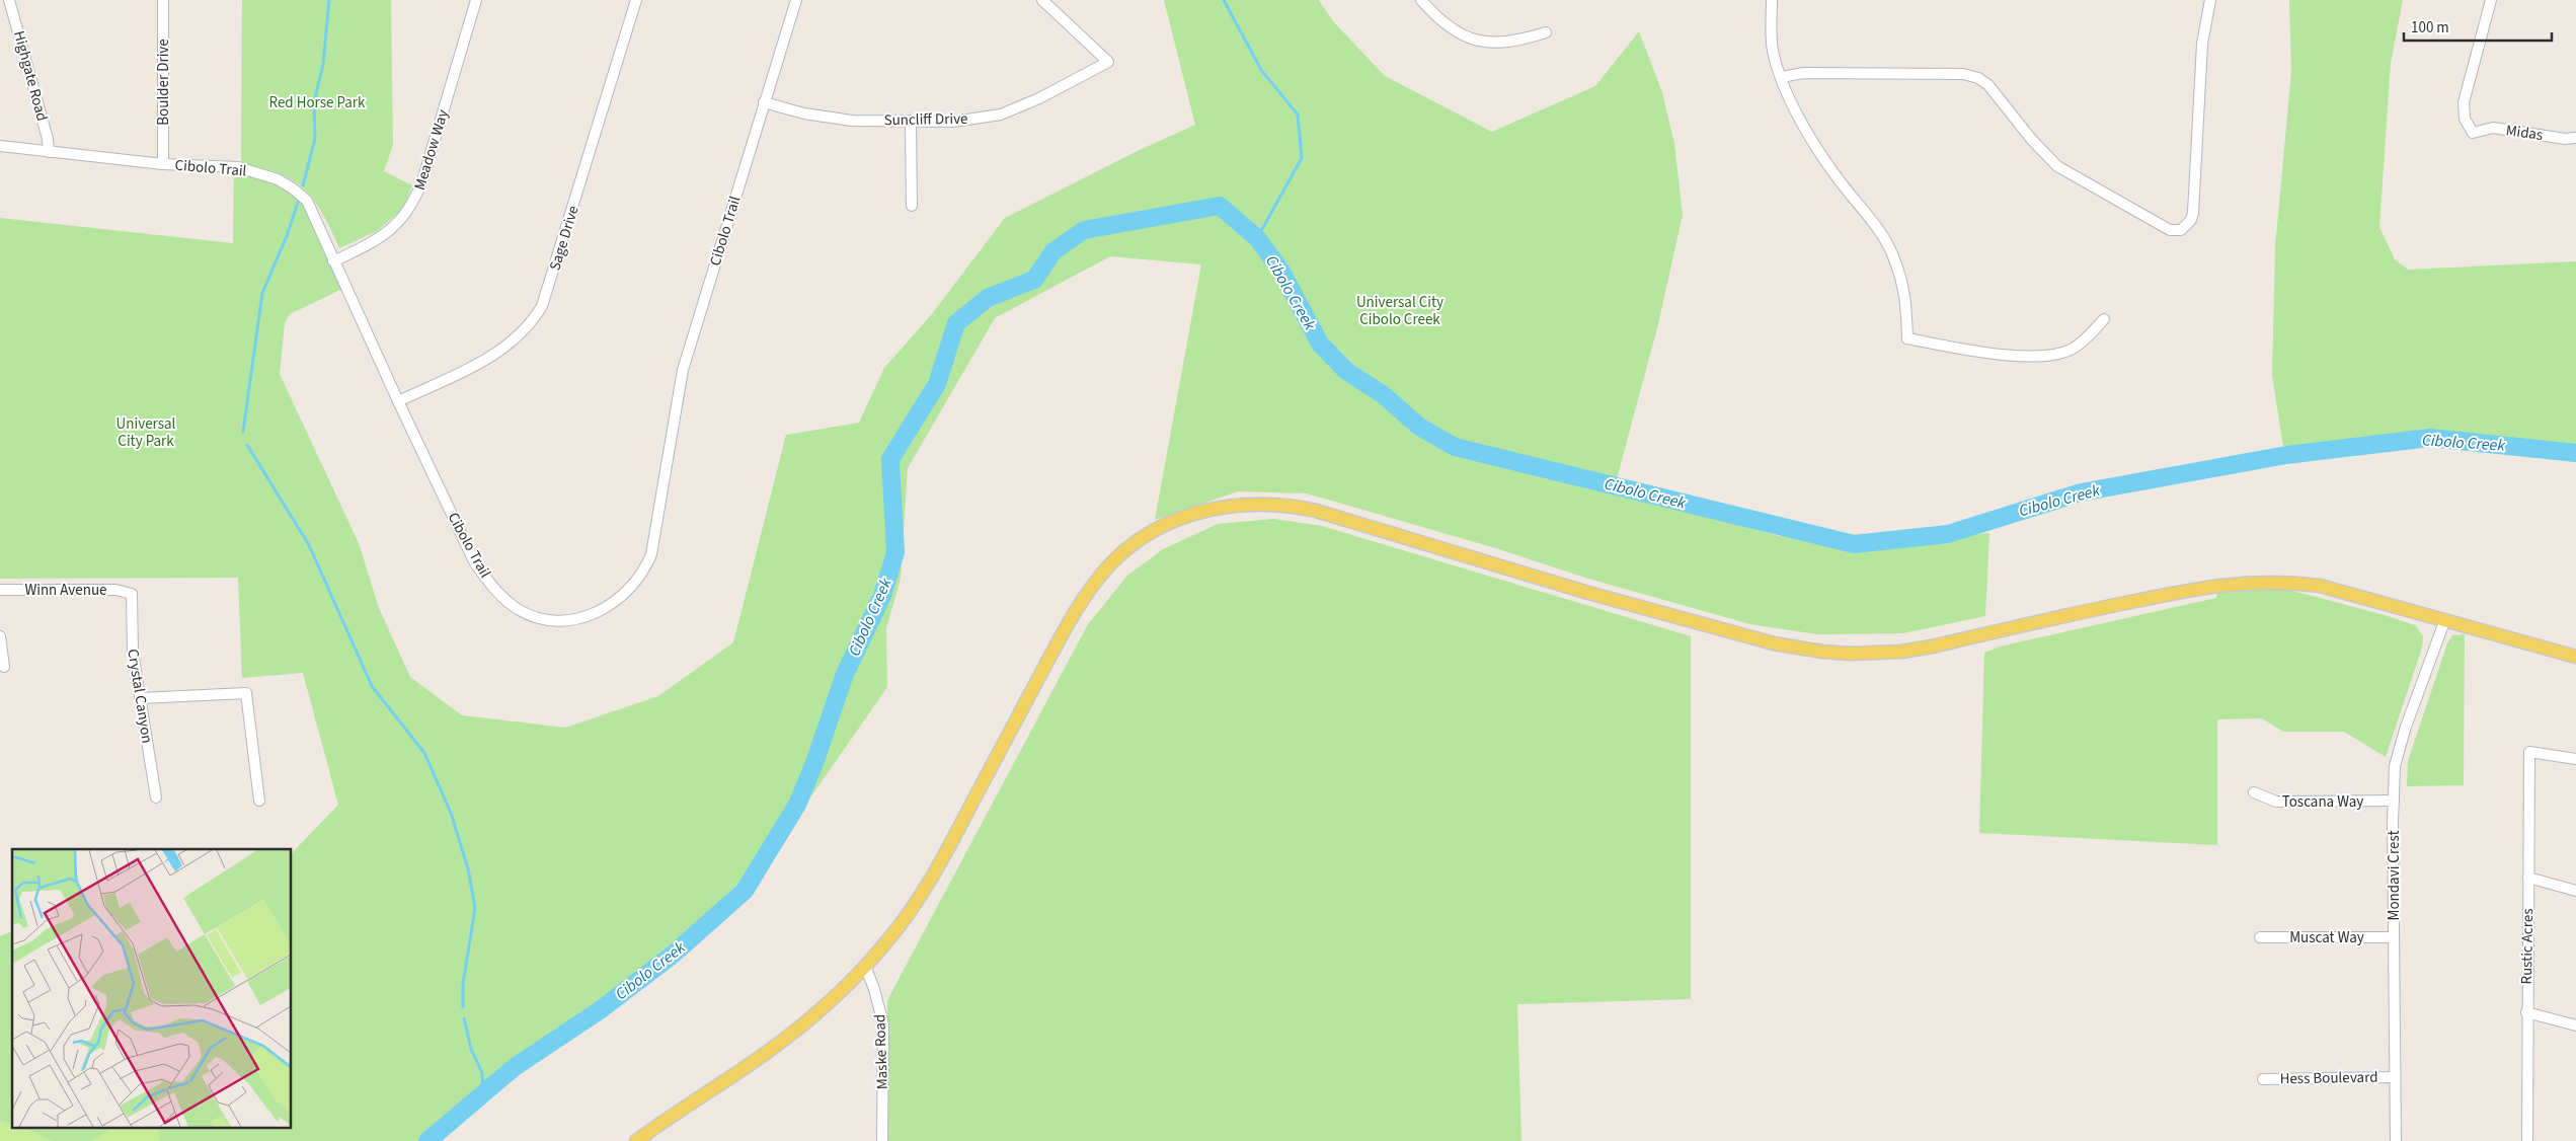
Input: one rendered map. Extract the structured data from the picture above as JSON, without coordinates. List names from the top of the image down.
{
  "streets": {
    "street": [
      "Highgate Road",
      "Boulder Drive",
      "Suncliff Drive",
      "Midas",
      "Meadow Way",
      "Cibolo Trail",
      "Sage Drive",
      "Winn Avenue",
      "Crystal Canyon",
      "Toscana Way",
      "Mondavi Crest",
      "Muscat Way",
      "Rustic Acres",
      "Maske Road",
      "Hess Boulevard"
    ]
  },
  "crossings": [
    ["Highgate Road", "Cibolo Trail"],
    ["Boulder Drive", "Cibolo Trail"],
    ["Suncliff Drive", "Cibolo Trail"],
    ["Meadow Way", "Cibolo Trail"],
    ["Cibolo Trail", "Sage Drive"],
    ["Winn Avenue", "Crystal Canyon"],
    ["Toscana Way", "Mondavi Crest"],
    ["Mondavi Crest", "Muscat Way"],
    ["Mondavi Crest", "Hess Boulevard"]
  ],
  "water": ["Cibolo Creek"],
  "parks": ["Red Horse Park", "Universal City Cibolo Creek", "Universal City Park"],
  "scale_bar": "100 m"
}
